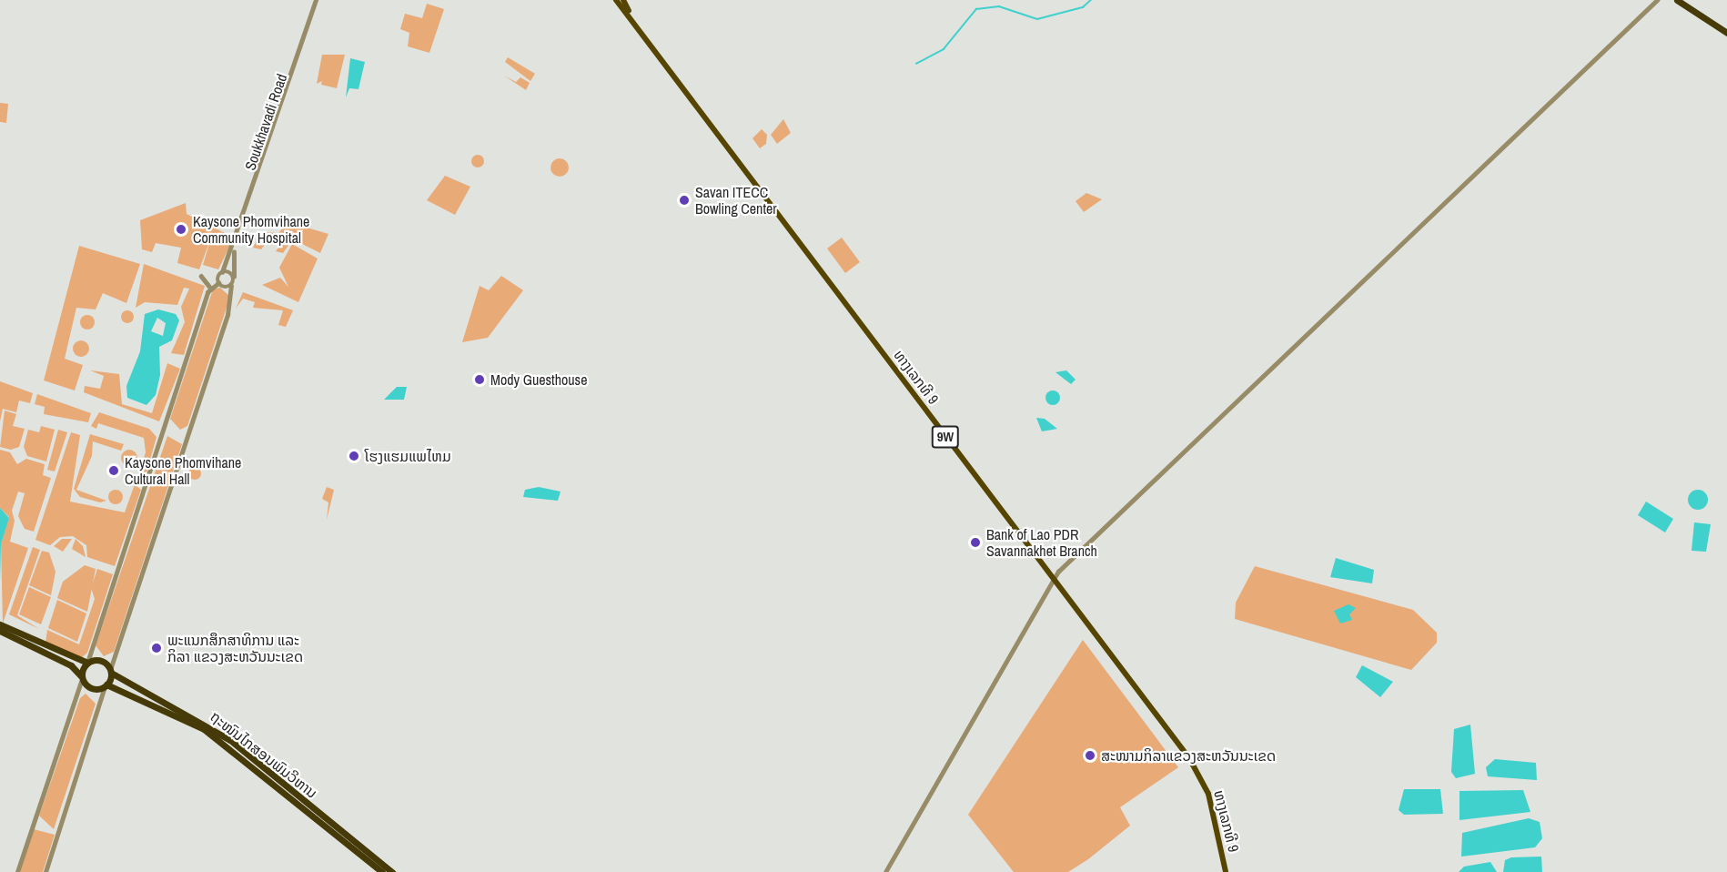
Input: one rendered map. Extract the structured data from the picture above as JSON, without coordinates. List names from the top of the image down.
{
  "streets": {
    "highway": ["ຖະໜົນໄກສອນພົມວິຫານ"],
    "main road": ["ທາງເລກທີ 9", "9W"],
    "street": ["Soukkhavadi Road"]
  },
  "crossings": [
    ["Soukkhavadi Road", "ຖະໜົນໄກສອນພົມວິຫານ"]
  ],
  "places": [
    "Savan ITECC Bowling Center",
    "Kaysone Phomvihane Community Hospital",
    "Mody Guesthouse",
    "ໂຮງແຮມແພໄຫມ",
    "Kaysone Phomvihane Cultural Hall",
    "Bank of Lao PDR Savannakhet Branch",
    "ພະແນກສຶກສາທິການ ແລະ ກິລາ ແຂວງສະຫວັນນະເຂດ",
    "ສະໜາມກິລາແຂວງສະຫວັນນະເຂດ"
  ]
}
